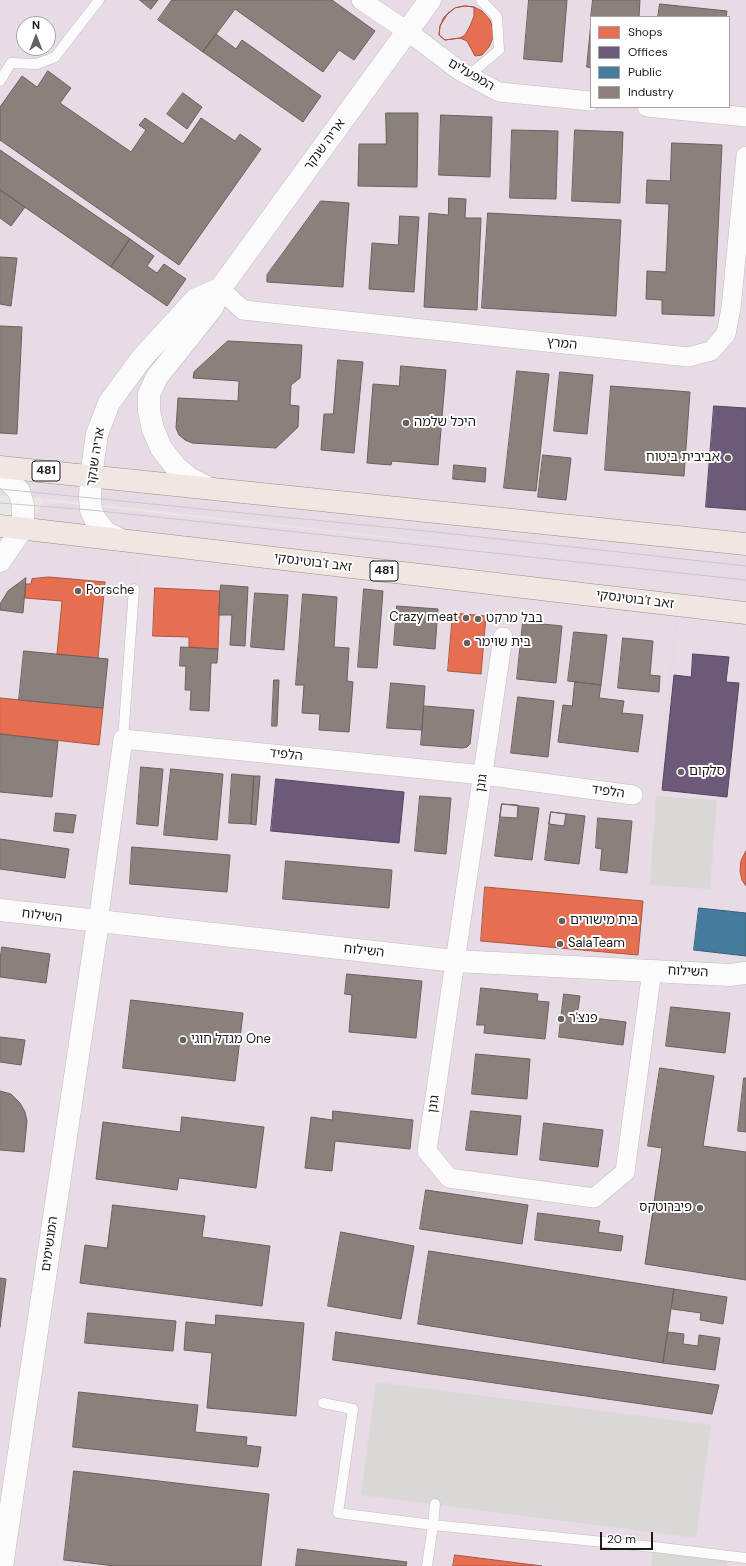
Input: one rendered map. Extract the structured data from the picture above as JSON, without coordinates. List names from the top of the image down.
{
  "streets": {
    "main road": ["481", "זאב ז'בוטינסקי"],
    "street": [
      "המפעלים",
      "אריה שנקר",
      "המרץ",
      "הלפיד",
      "גונן",
      "השילוח",
      "המגשימים"
    ]
  },
  "crossings": [
    ["המפעלים", "אריה שנקר"],
    ["אריה שנקר", "המרץ"],
    ["אריה שנקר", "481"],
    ["אריה שנקר", "זאב ז'בוטינסקי"],
    ["הלפיד", "גונן"],
    ["גונן", "השילוח"],
    ["השילוח", "המגשימים"]
  ],
  "places": [
    "היכל שלמה",
    "אביבית ביטוח",
    "Porsche",
    "Crazy meat",
    "בבל מרקט",
    "בית שוימר",
    "סלקום",
    "בית מישורים",
    "SalaTeam",
    "פנצ'ר",
    "מגדל חוגי One",
    "פיברוטקס"
  ],
  "legend": [
    "Shops",
    "Offices",
    "Public",
    "Industry"
  ],
  "scale_bar": "20 m",
  "north": "top"
}
